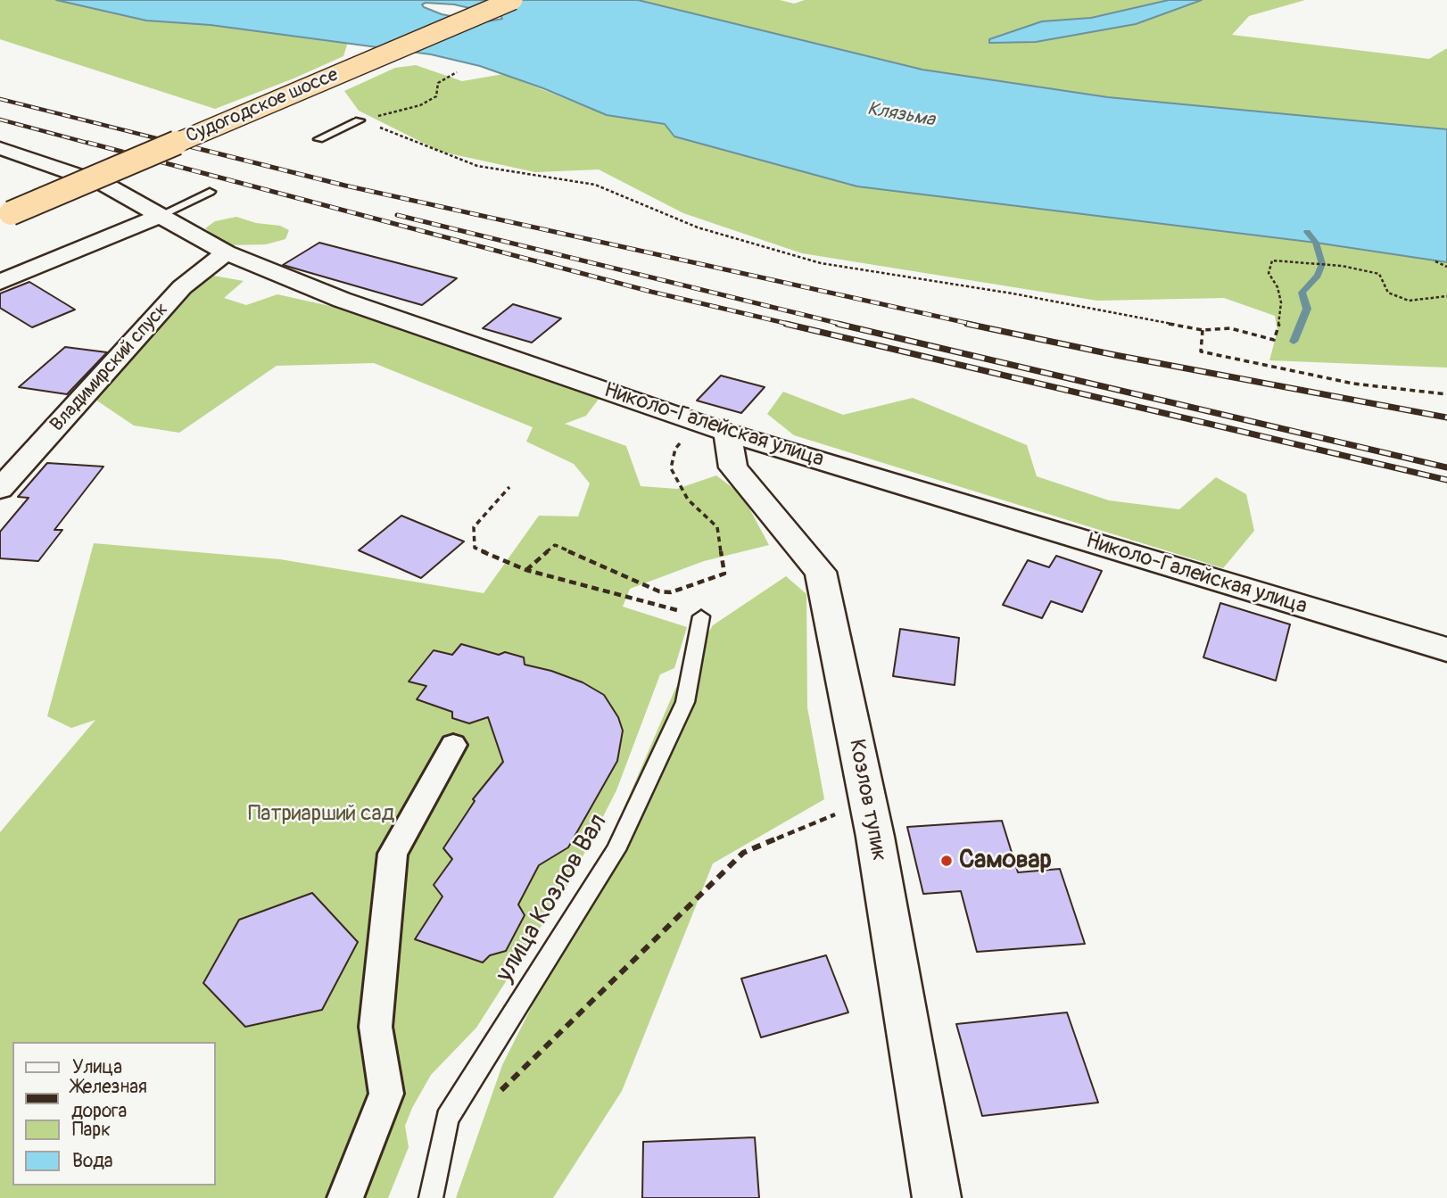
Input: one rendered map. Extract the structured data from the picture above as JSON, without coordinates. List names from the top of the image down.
{
  "streets": {
    "main road": ["Судогодское шоссе"],
    "street": ["Владимирский спуск", "Николо-Галейская улица", "Козлов тупик"],
    "lane": ["улица Козлов Вал"]
  },
  "crossings": [
    ["Владимирский спуск", "Николо-Галейская улица"],
    ["Николо-Галейская улица", "Козлов тупик"]
  ],
  "water": ["Клязьма"],
  "parks": ["Патриарший сад"],
  "places": ["Самовар"],
  "legend": [
    "Улица",
    "Железная дорога",
    "Парк",
    "Вода"
  ]
}
